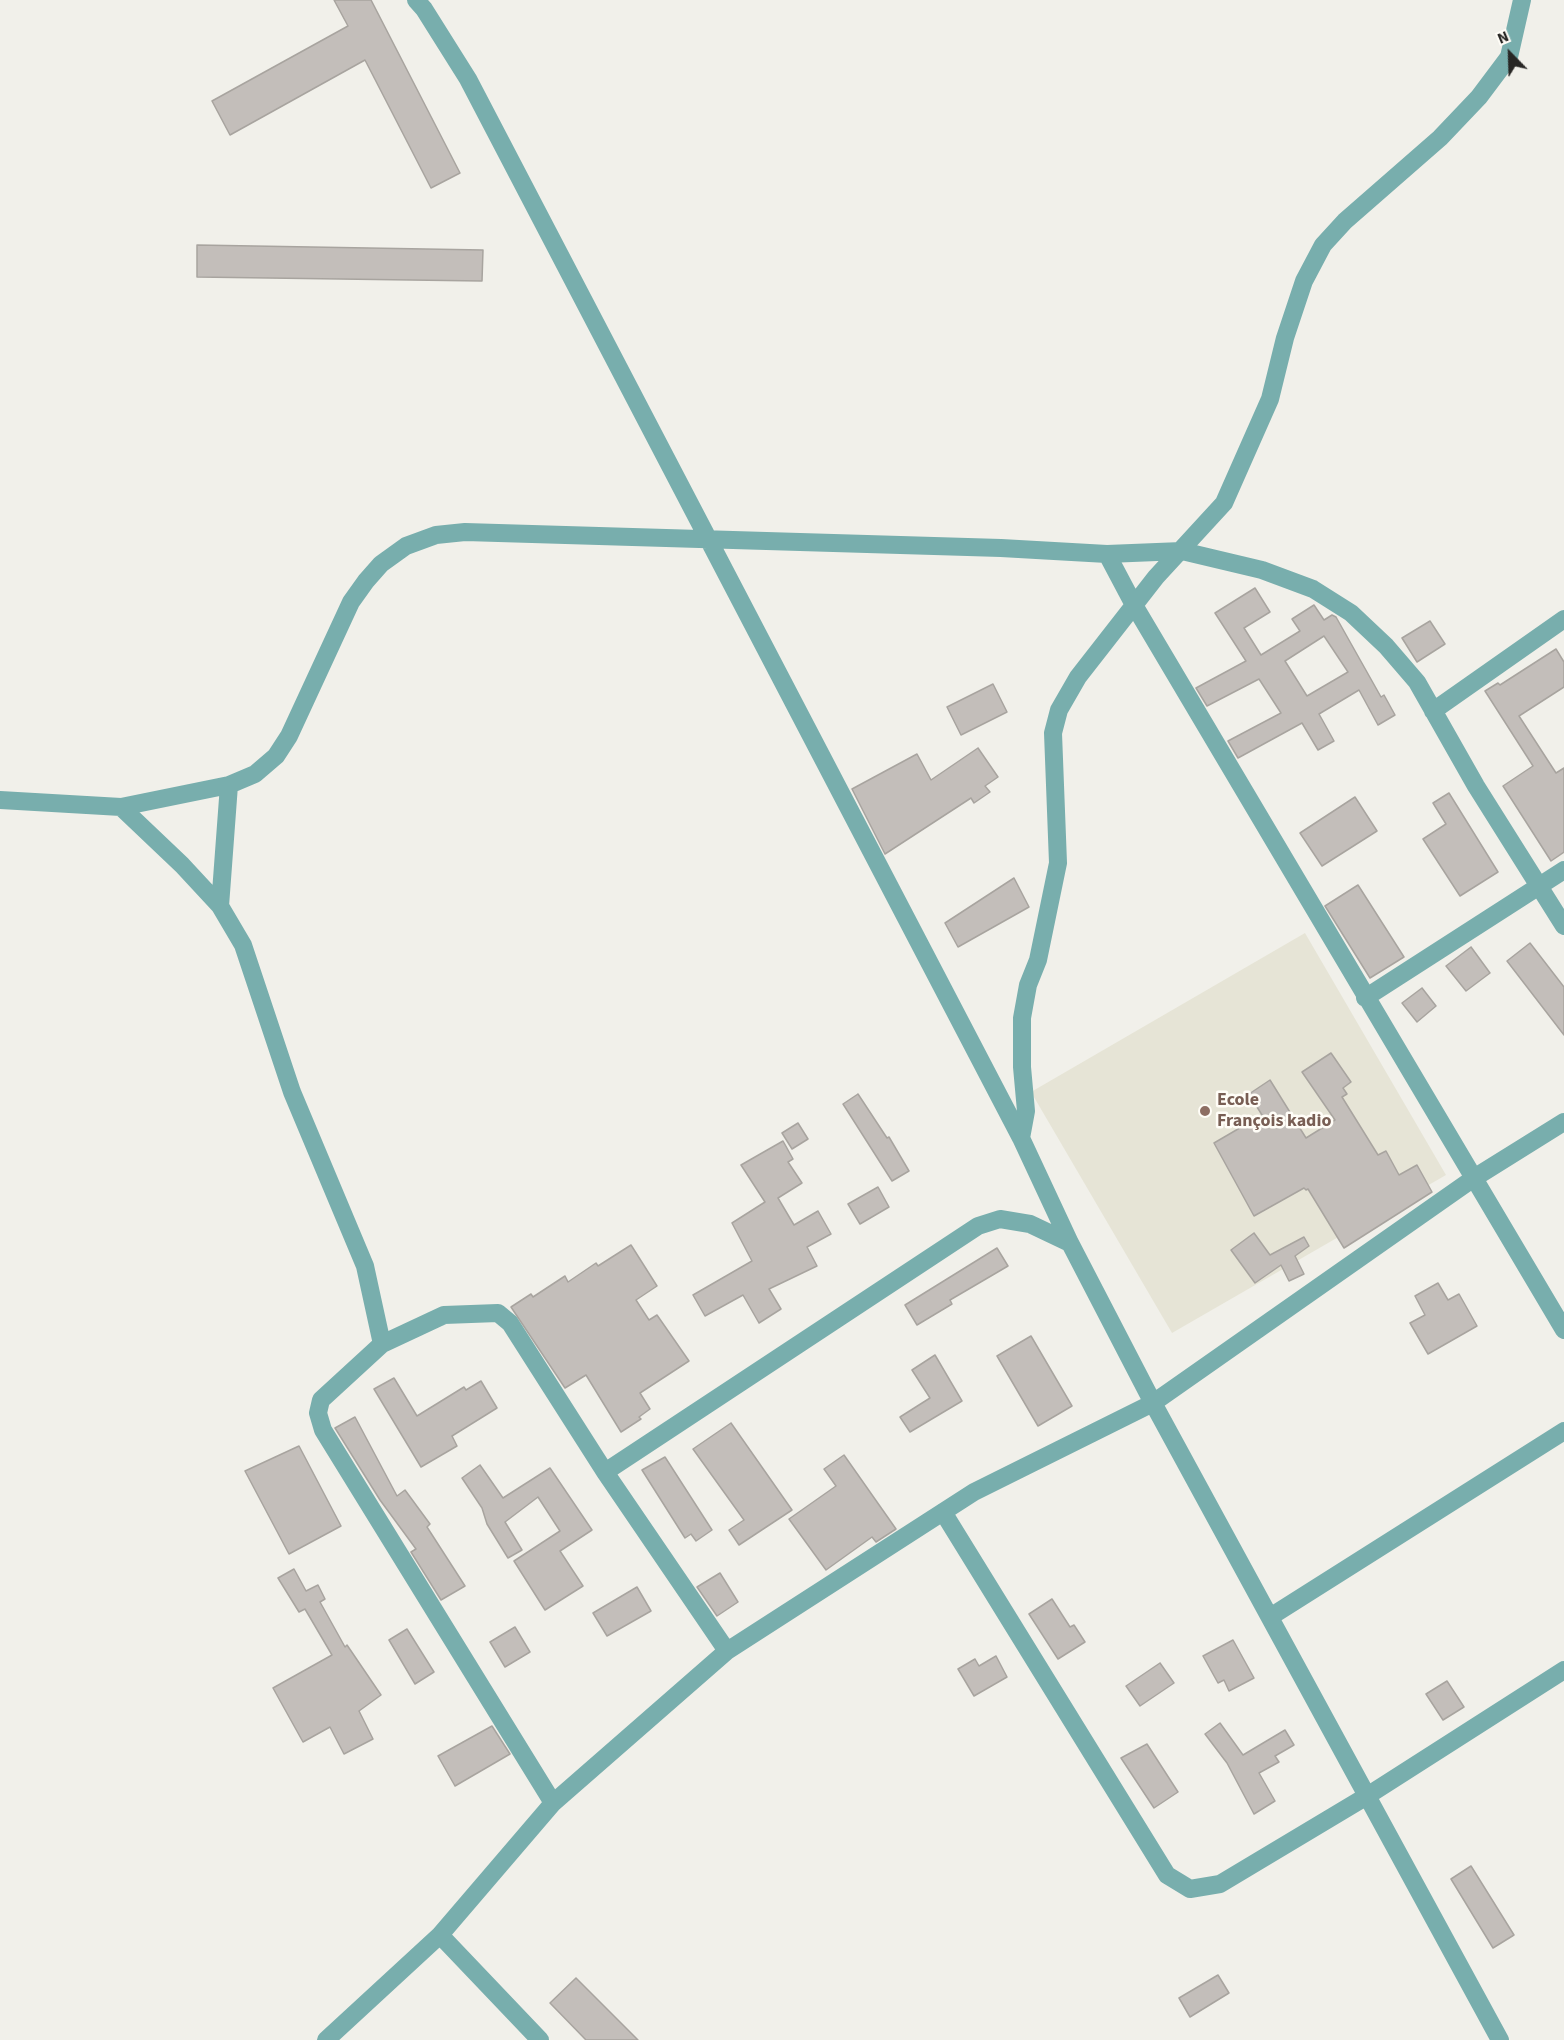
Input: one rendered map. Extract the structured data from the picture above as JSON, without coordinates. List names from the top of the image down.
{
  "places": ["Ecole François kadio"],
  "north": "top left"
}
